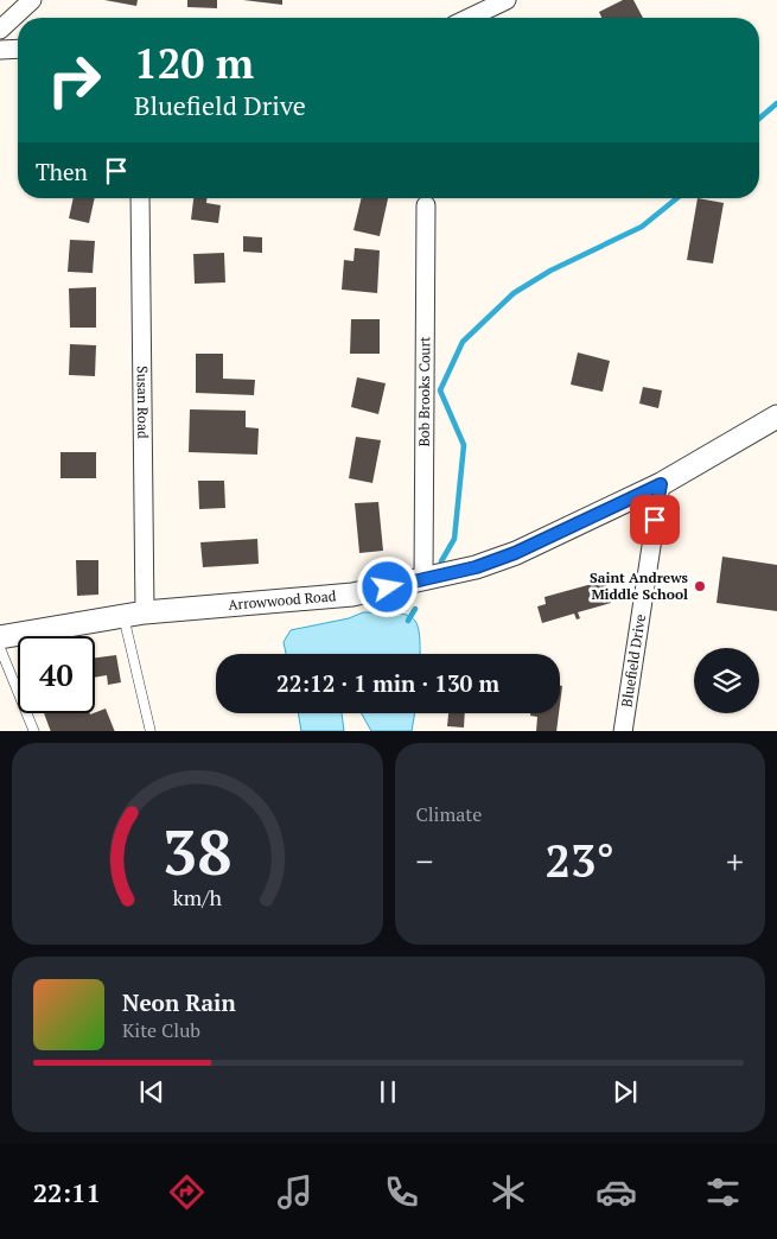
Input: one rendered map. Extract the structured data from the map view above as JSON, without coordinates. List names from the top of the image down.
{
  "streets": {
    "street": [
      "Bob Brooks Court",
      "Susan Road",
      "Arrowwood Road",
      "Bluefield Drive"
    ]
  },
  "crossings": [
    ["Bob Brooks Court", "Arrowwood Road"],
    ["Susan Road", "Arrowwood Road"],
    ["Arrowwood Road", "Bluefield Drive"]
  ],
  "places": ["Saint Andrews Middle School"],
  "page": {
    "turn": ["120 m", "Bluefield Drive"],
    "then": "Then",
    "limit": "40",
    "trip": "22:12 · 1 min · 130 m",
    "tile": "Climate",
    "heat": ["−", "23°", "+"],
    "song": ["Neon Rain", "Kite Club"],
    "tabs": "22:11",
    "gauge": ["38", "km/h"]
  }
}
